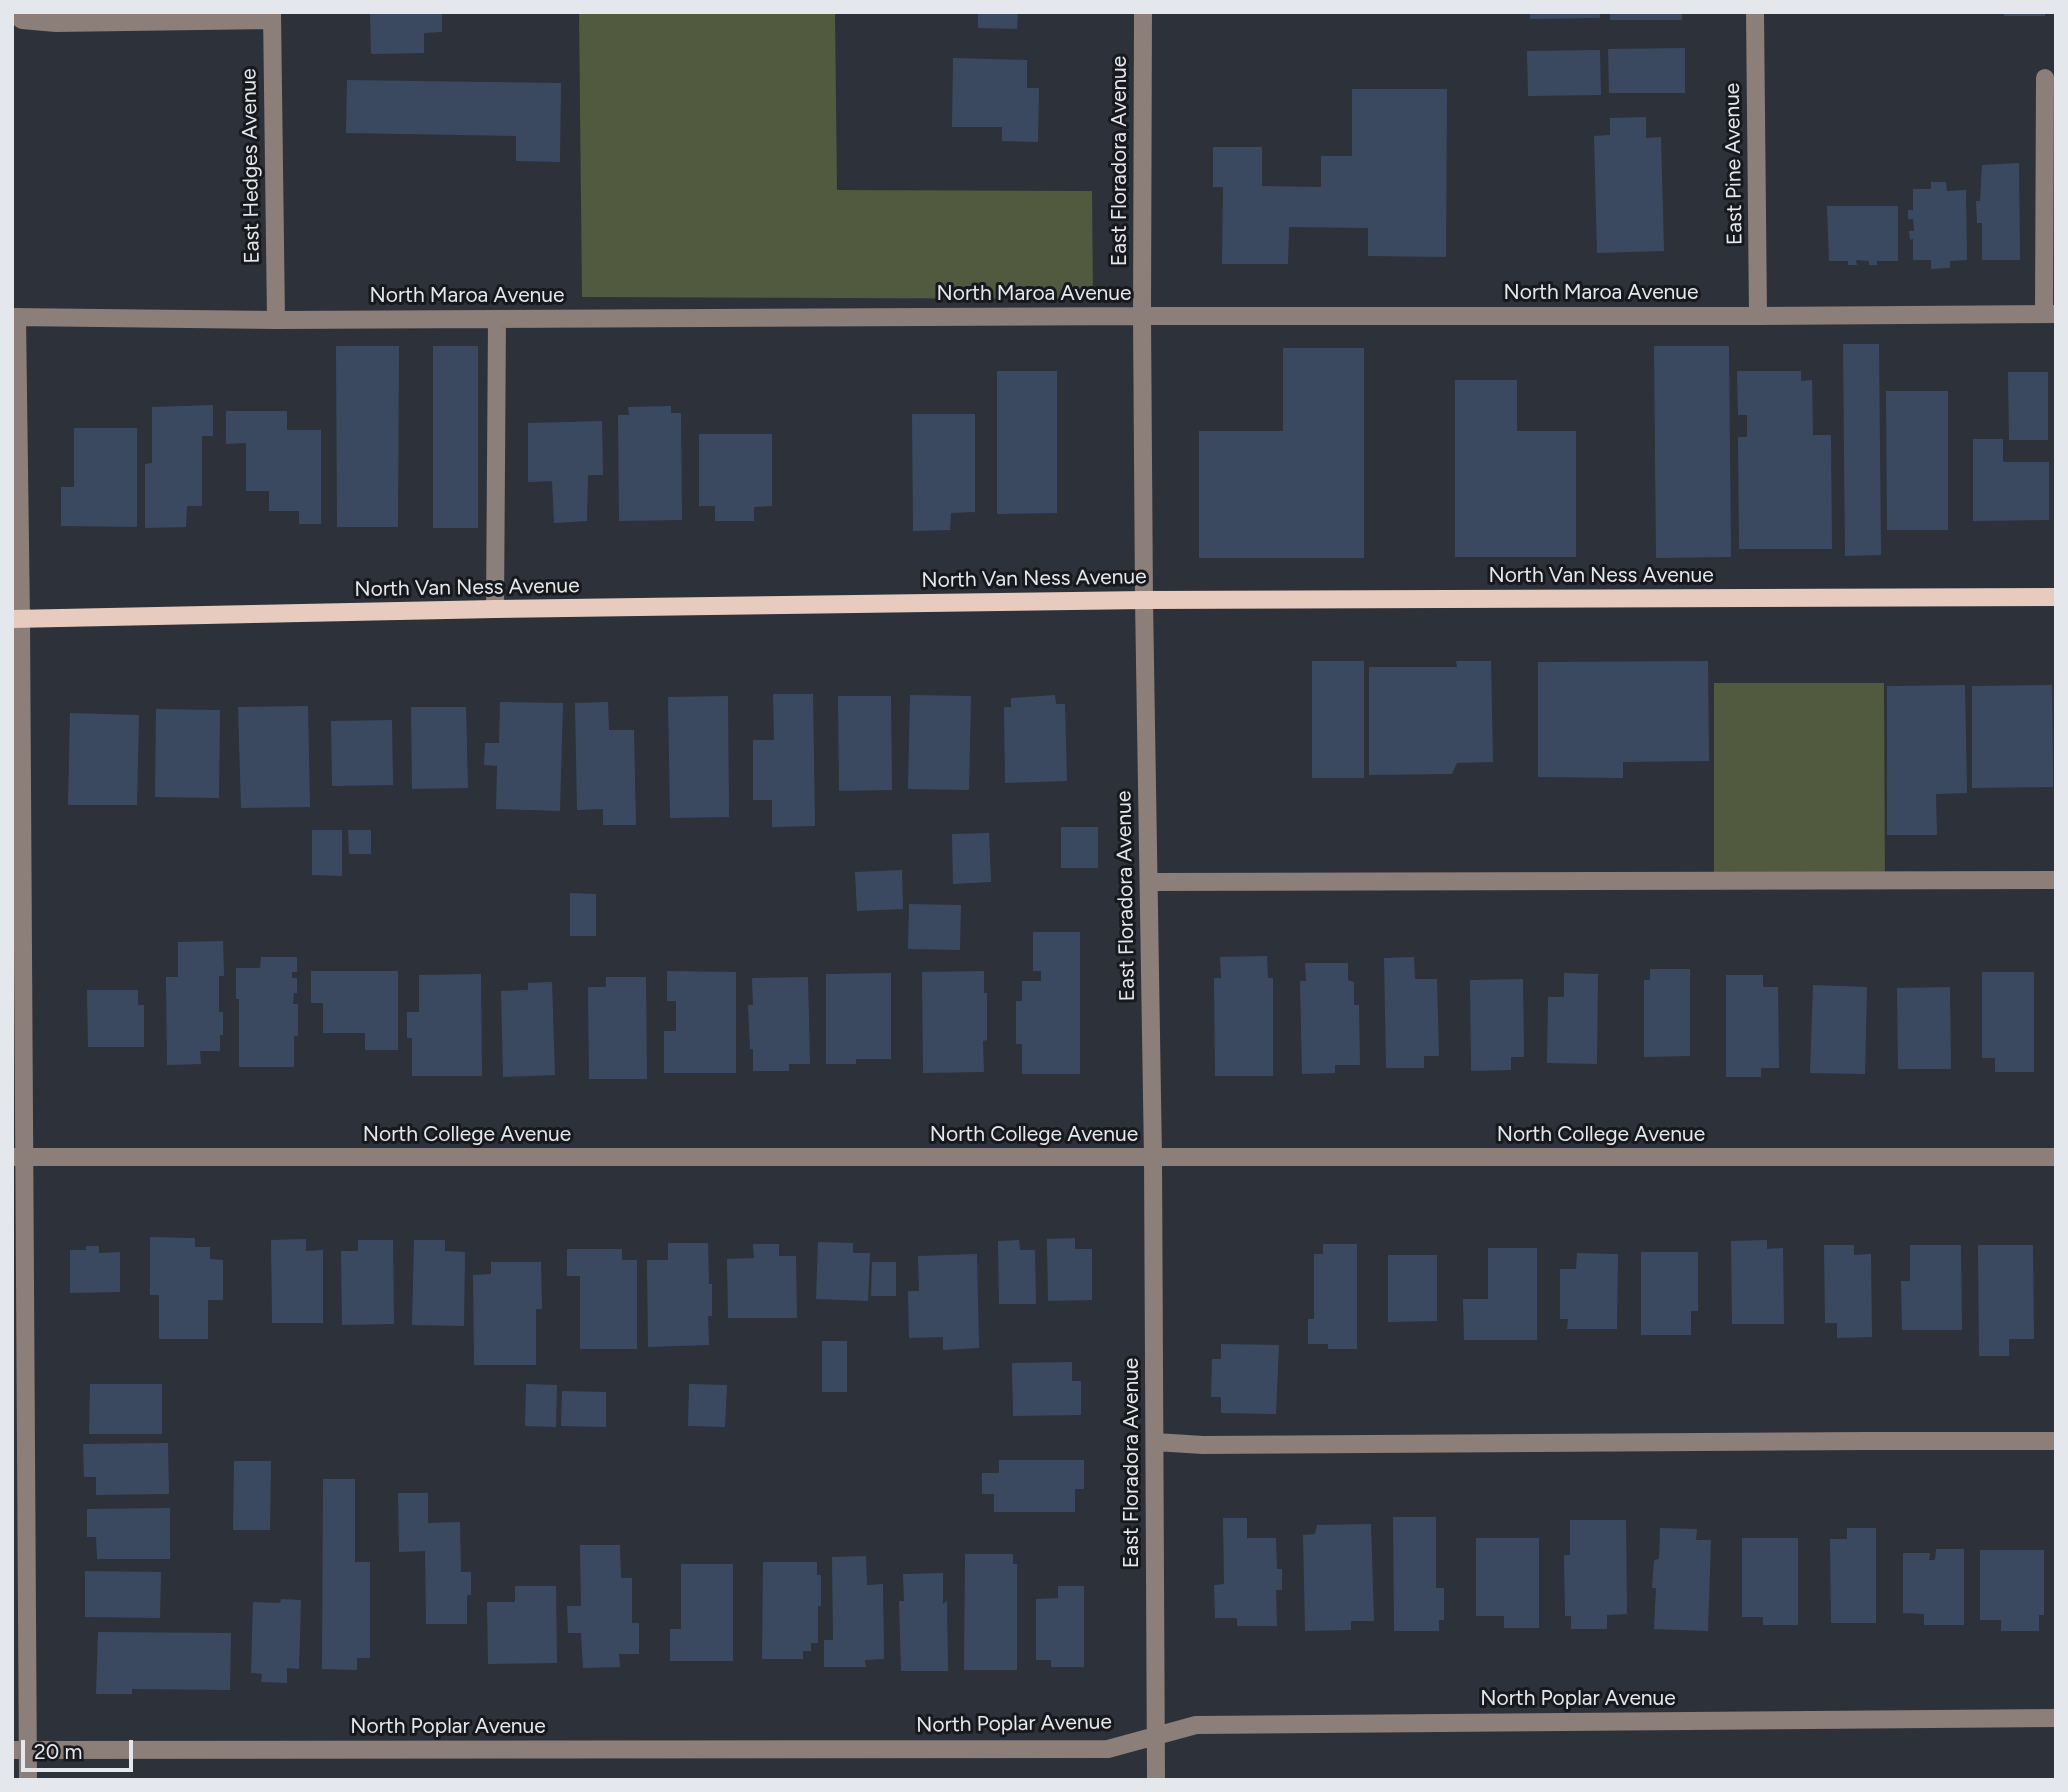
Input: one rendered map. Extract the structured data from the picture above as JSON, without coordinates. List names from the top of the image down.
{
  "streets": {
    "main road": ["North Van Ness Avenue"],
    "street": [
      "East Floradora Avenue",
      "East Pine Avenue",
      "East Hedges Avenue",
      "North Maroa Avenue",
      "North College Avenue",
      "North Poplar Avenue"
    ]
  },
  "crossings": [
    ["East Floradora Avenue", "North Maroa Avenue"],
    ["East Floradora Avenue", "North Van Ness Avenue"],
    ["East Floradora Avenue", "North College Avenue"],
    ["East Floradora Avenue", "North Poplar Avenue"],
    ["East Pine Avenue", "North Maroa Avenue"],
    ["East Hedges Avenue", "North Maroa Avenue"]
  ],
  "scale_bar": "20 m"
}
